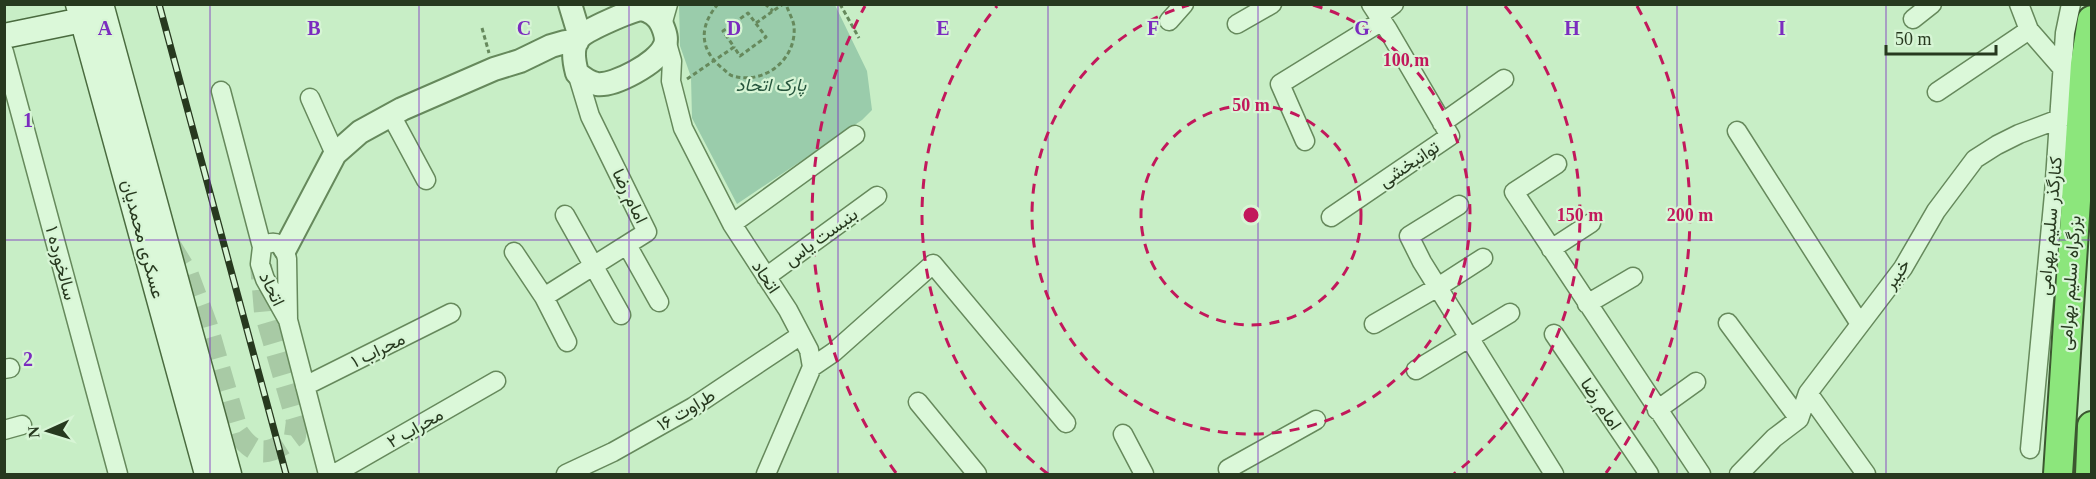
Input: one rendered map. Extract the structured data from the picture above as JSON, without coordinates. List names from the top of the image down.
{
  "streets": {
    "highway": ["بزرگراه سلیم بهرامی"],
    "main road": ["عسکری محمدیان"],
    "street": [
      "توانبخشی",
      "امام رضا",
      "کنارگذر سلیم بهرامی",
      "بنبست یاس",
      "سالخورده ۱",
      "خیبر",
      "اتحاد",
      "محراب ۱",
      "طراوت ۱۶",
      "محراب ۲"
    ]
  },
  "crossings": [
    ["امام رضا", "اتحاد"],
    ["کنارگذر سلیم بهرامی", "بزرگراه سلیم بهرامی"],
    ["بنبست یاس", "اتحاد"],
    ["خیبر", "بزرگراه سلیم بهرامی"],
    ["اتحاد", "محراب ۱"],
    ["اتحاد", "طراوت ۱۶"]
  ],
  "parks": ["پارک اتحاد"],
  "scale_bar": "50 m",
  "north": "left",
  "grid": {
    "columns": [
      "A",
      "B",
      "C",
      "D",
      "E",
      "F",
      "G",
      "H",
      "I"
    ],
    "rows": ["1", "2"]
  },
  "rings": [
    "100 m",
    "50 m",
    "150 m",
    "200 m"
  ]
}
